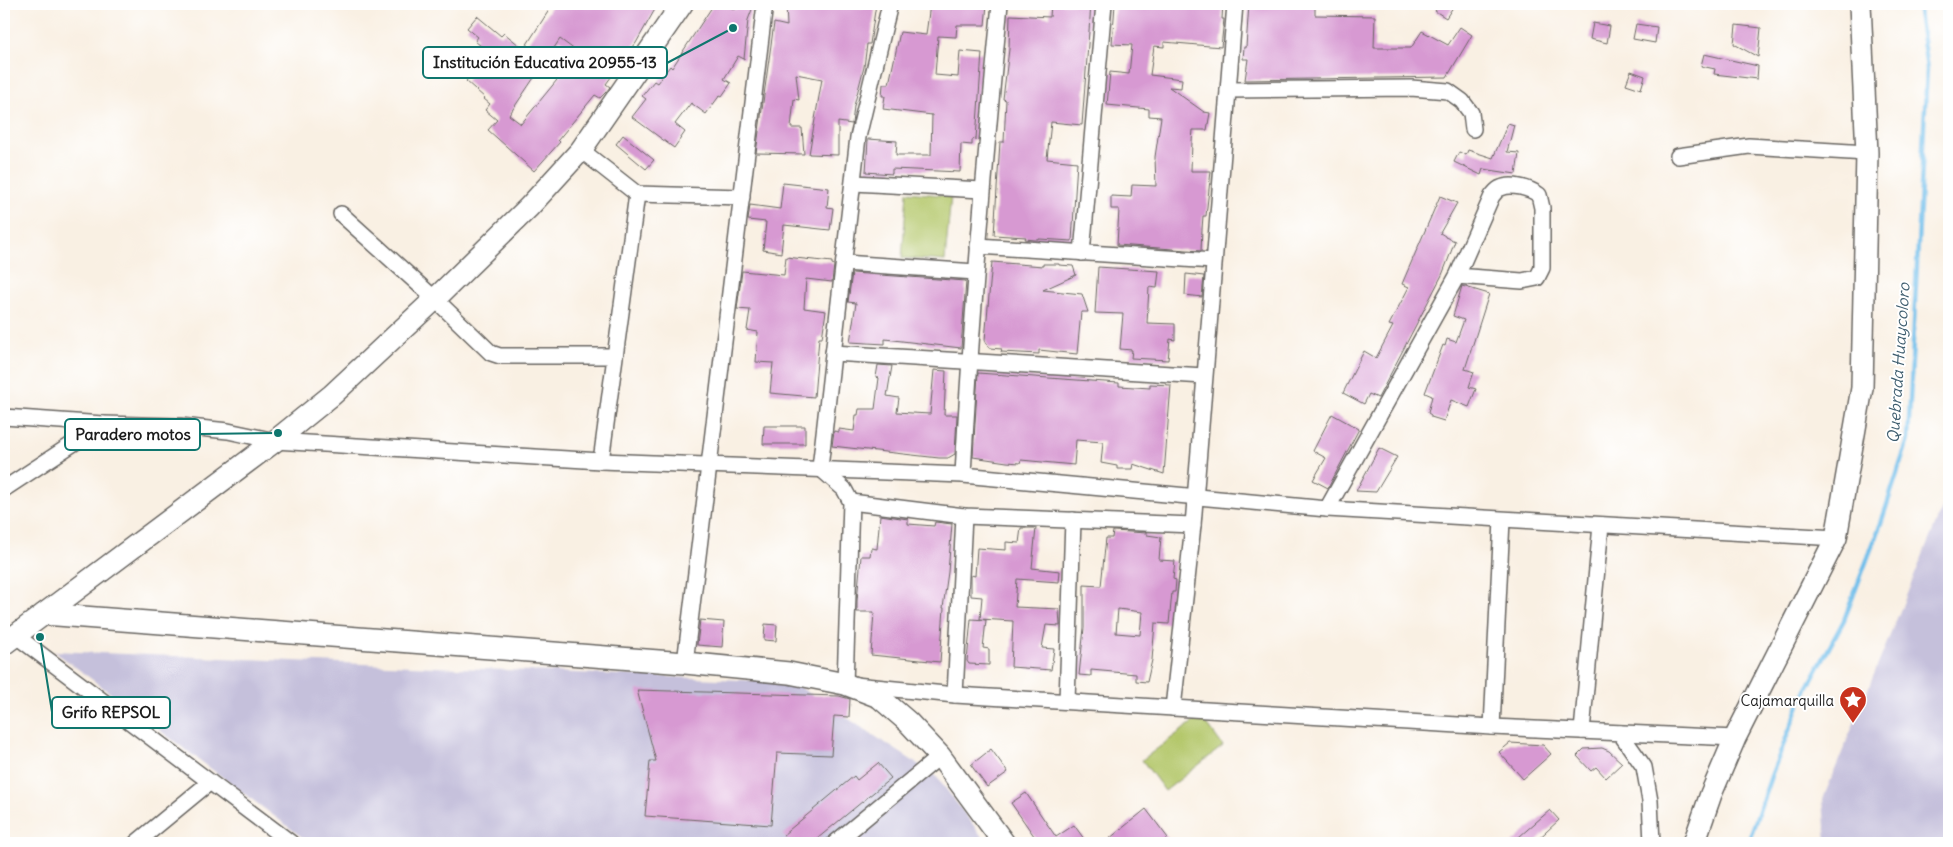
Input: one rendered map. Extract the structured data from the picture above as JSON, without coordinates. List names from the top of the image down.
{
  "water": ["Quebrada Huaycoloro"],
  "places": {
    "other": ["Institución Educativa 20955-13", "Paradero motos", "Grifo REPSOL"],
    "place": ["Cajamarquilla"]
  }
}
